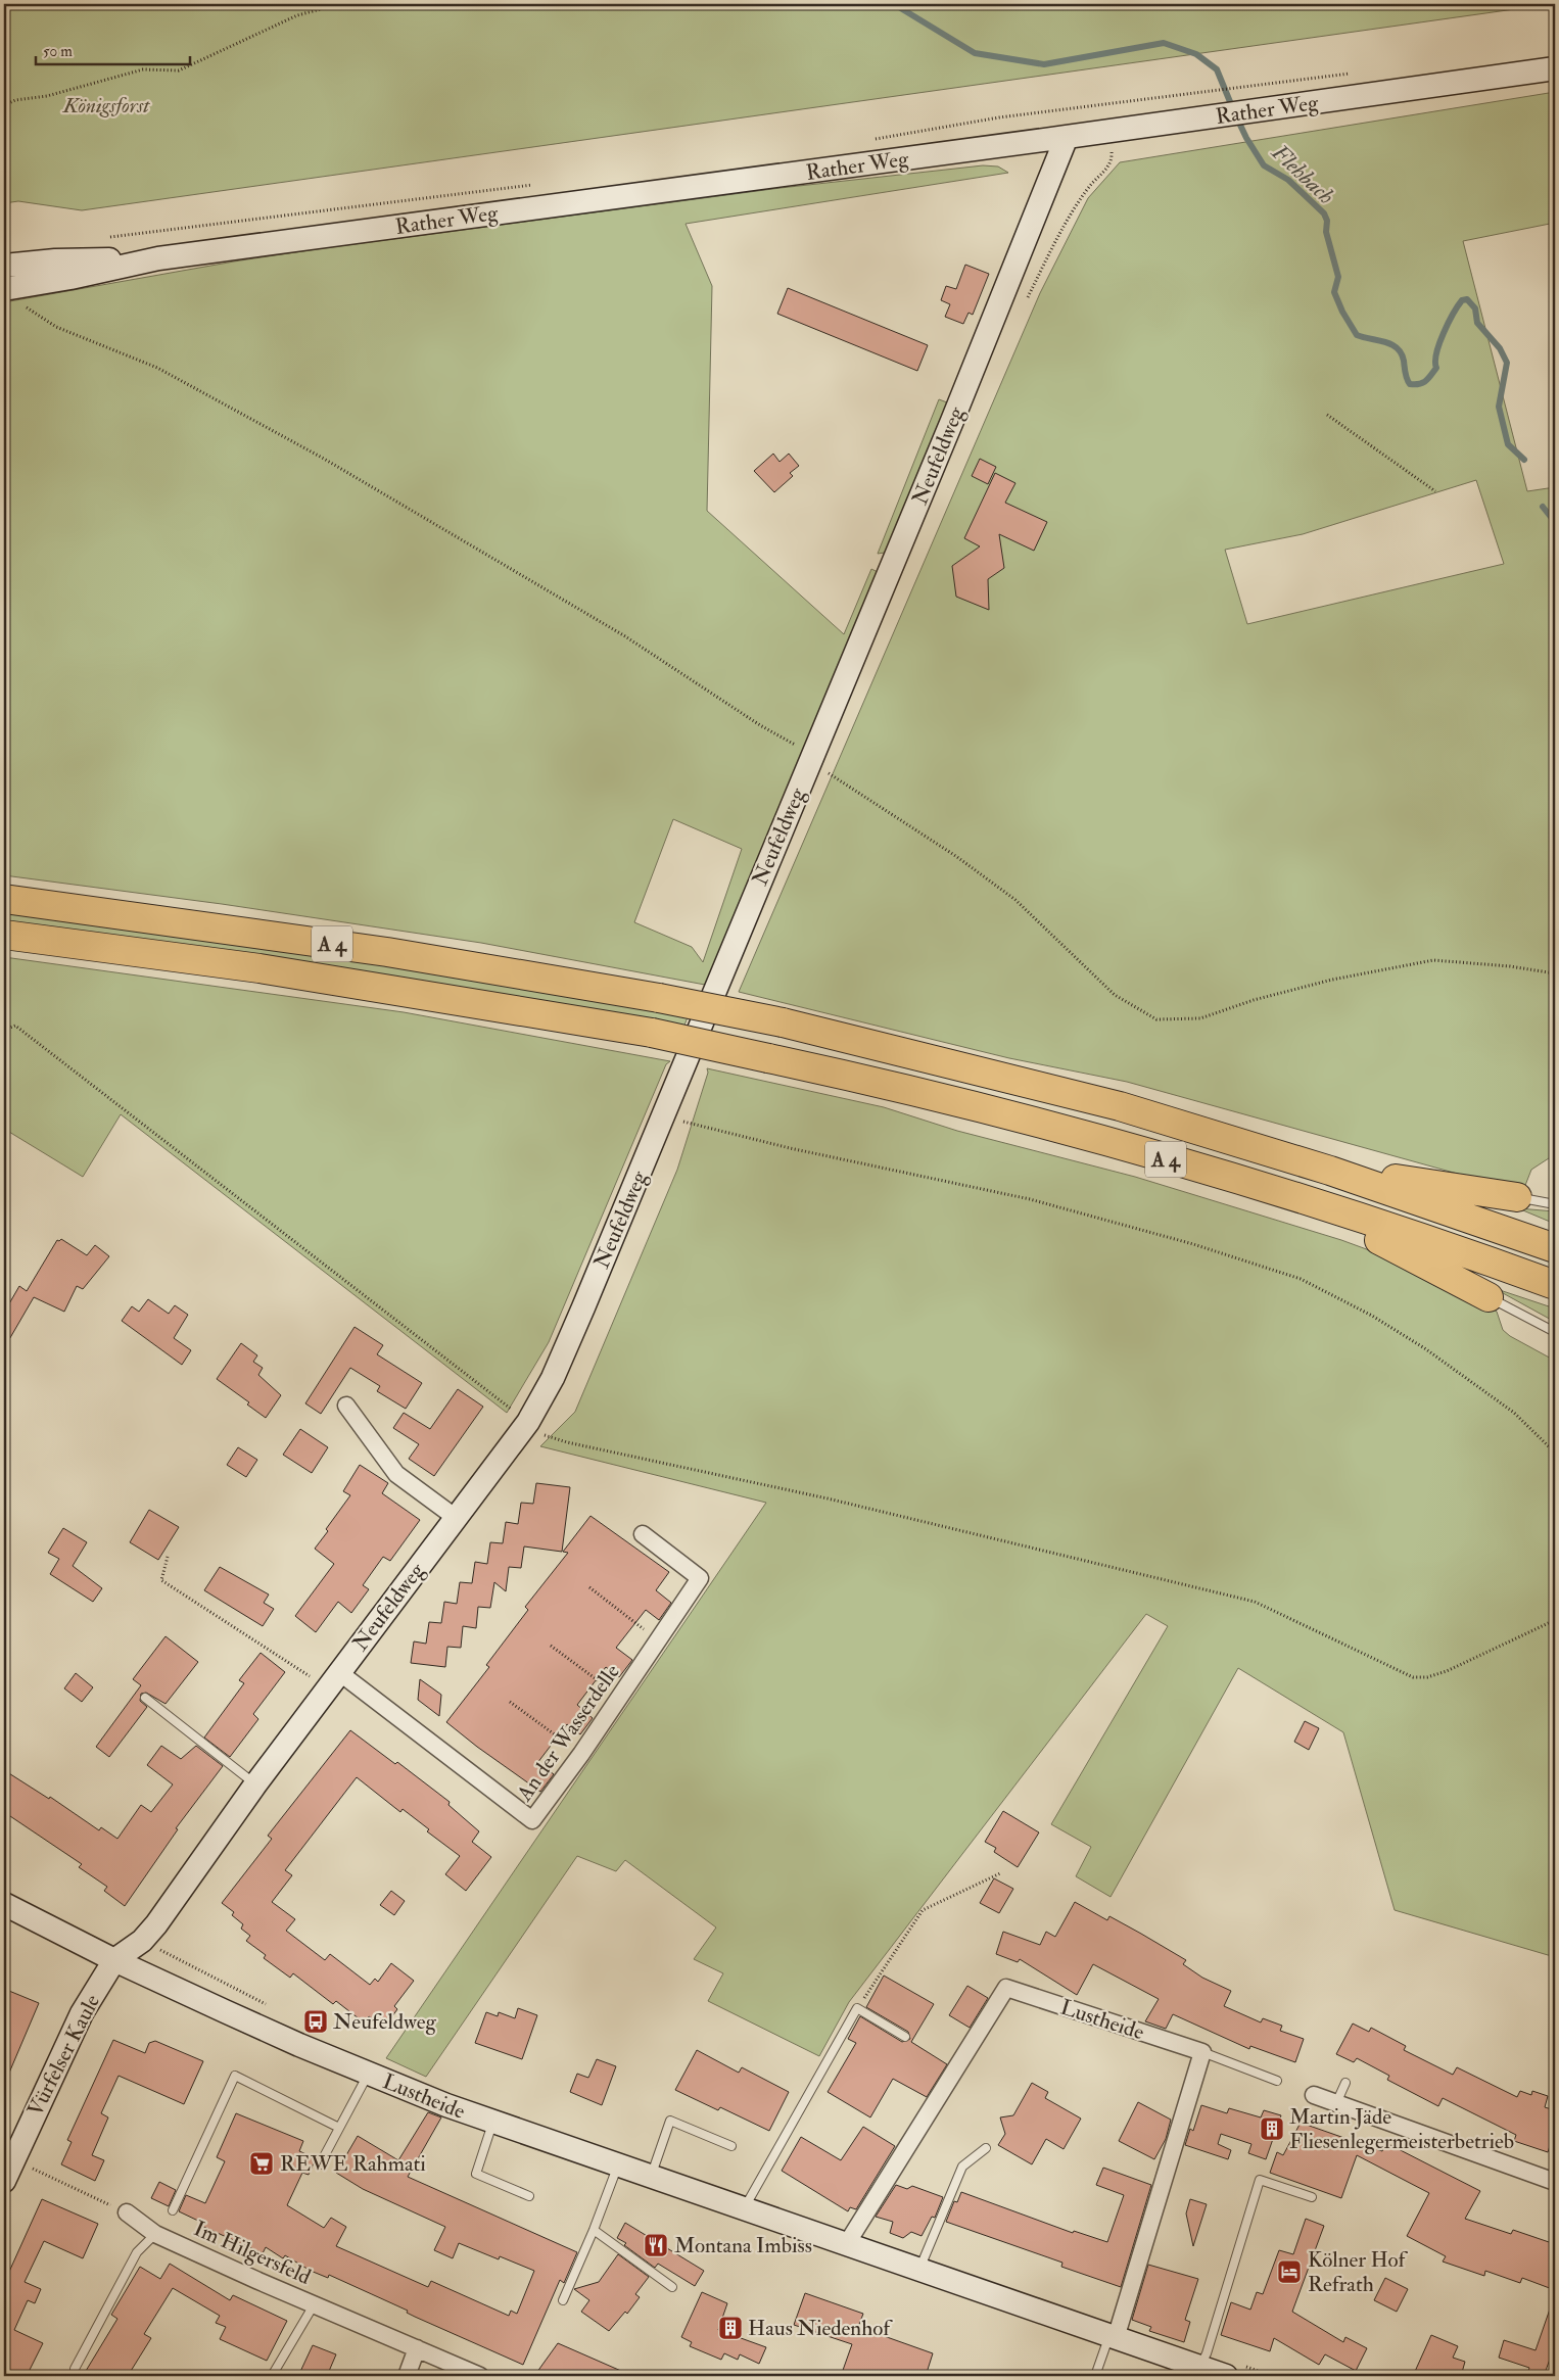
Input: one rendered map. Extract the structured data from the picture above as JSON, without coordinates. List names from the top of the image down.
{
  "streets": {
    "highway": ["A 4"],
    "main road": [
      "Rather Weg",
      "Neufeldweg",
      "Lustheide",
      "Vürfelser Kaule"
    ],
    "street": ["An der Wasserdelle", "Im Hilgersfeld"]
  },
  "crossings": [
    ["Rather Weg", "Neufeldweg"],
    ["Neufeldweg", "An der Wasserdelle"],
    ["Neufeldweg", "Lustheide"],
    ["Neufeldweg", "Vürfelser Kaule"],
    ["Lustheide", "Vürfelser Kaule"]
  ],
  "water": ["Flehbach"],
  "parks": ["Königsforst"],
  "places": {
    "bus stop": ["Neufeldweg"],
    "building": ["Martin Jäde Fliesenlegermeisterbetrieb", "Haus Niedenhof"],
    "supermarket": ["REWE Rahmati"],
    "restaurant": ["Montana Imbiss"],
    "hotel": ["Kölner Hof Refrath"]
  },
  "scale_bar": "50 m"
}
